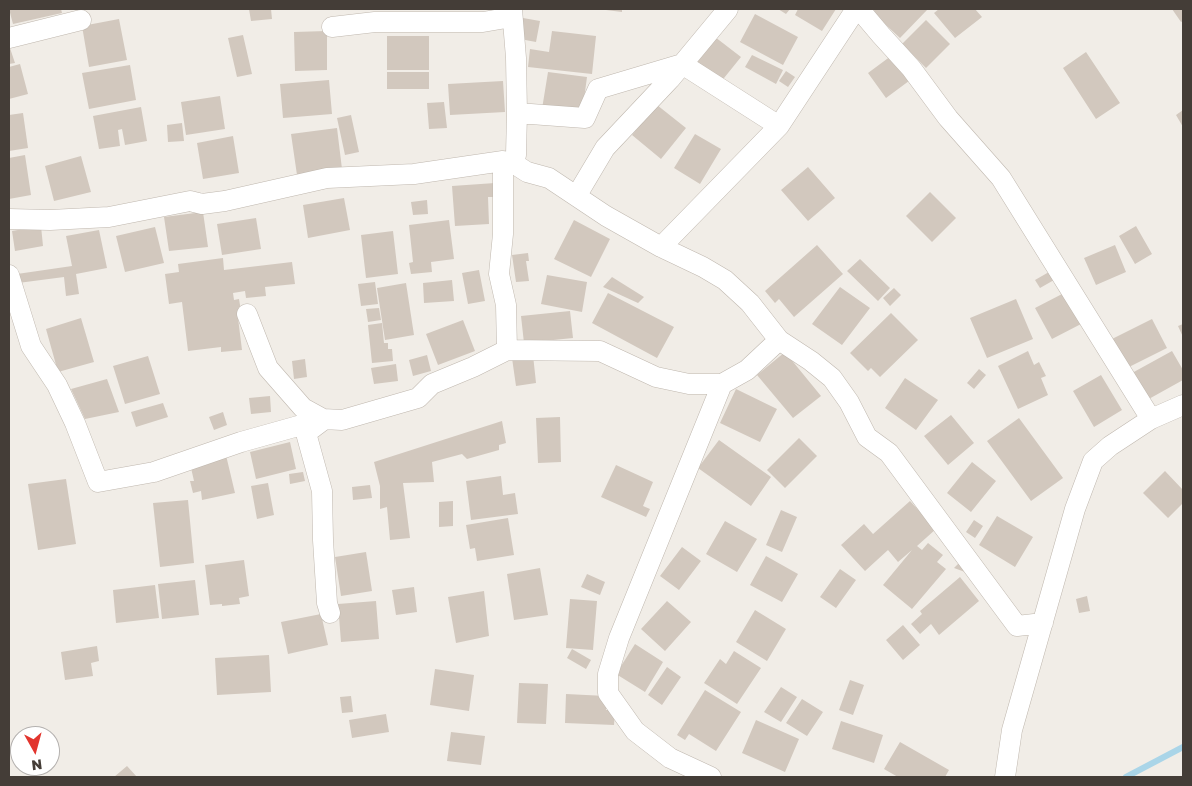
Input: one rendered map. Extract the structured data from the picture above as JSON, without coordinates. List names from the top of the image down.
{
  "north": "bottom"
}
